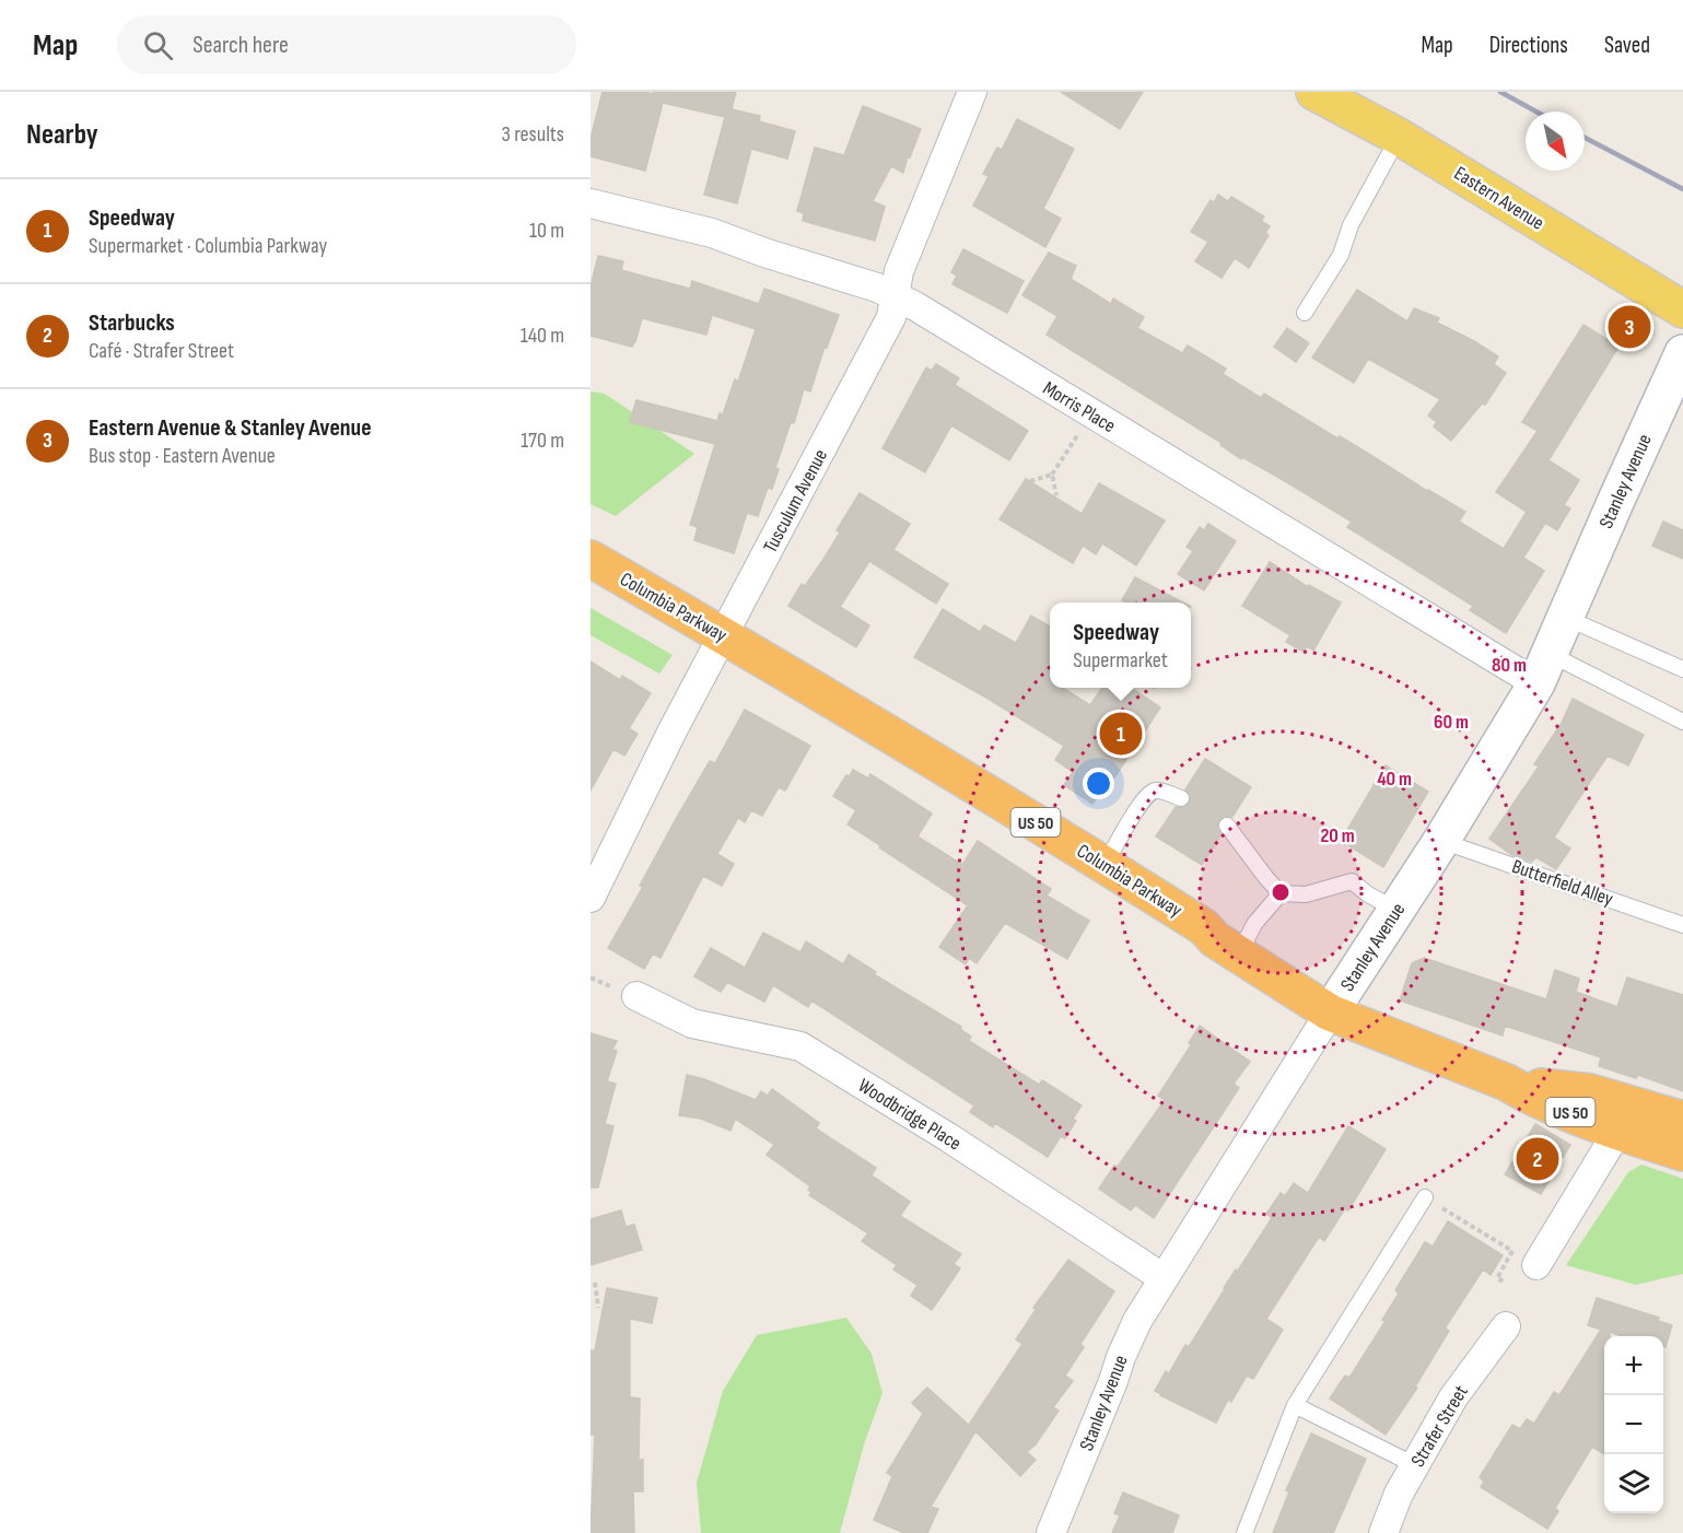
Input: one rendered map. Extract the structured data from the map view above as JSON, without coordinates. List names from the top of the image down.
{
  "streets": {
    "highway": ["Columbia Parkway", "US 50"],
    "main road": ["Eastern Avenue"],
    "street": [
      "Morris Place",
      "Stanley Avenue",
      "Tusculum Avenue",
      "Woodbridge Place",
      "Strafer Street"
    ],
    "lane": ["Butterfield Alley"]
  },
  "crossings": [
    ["Morris Place", "Stanley Avenue"],
    ["Morris Place", "Tusculum Avenue"],
    ["Stanley Avenue", "Columbia Parkway"],
    ["Stanley Avenue", "Butterfield Alley"],
    ["Stanley Avenue", "Woodbridge Place"],
    ["Tusculum Avenue", "Columbia Parkway"]
  ],
  "north": "bottom right",
  "page": {
    "header": "Map",
    "search": "Search here",
    "nav": ["Map", "Directions", "Saved"],
    "heading": ["Nearby", "3 results"],
    "list": [
      {
        "mark": "1",
        "name": "Speedway",
        "note": "Supermarket · Columbia Parkway",
        "value": "10 m"
      },
      {
        "mark": "2",
        "name": "Starbucks",
        "note": "Café · Strafer Street",
        "value": "140 m"
      },
      {
        "mark": "3",
        "name": "Eastern Avenue & Stanley Avenue",
        "note": "Bus stop · Eastern Avenue",
        "value": "170 m"
      }
    ],
    "pins": ["3", "1", "2"],
    "popup": ["Speedway", "Supermarket"],
    "map_buttons": ["+", "−"]
  },
  "rings": [
    "80 m",
    "60 m",
    "40 m",
    "20 m"
  ]
}
